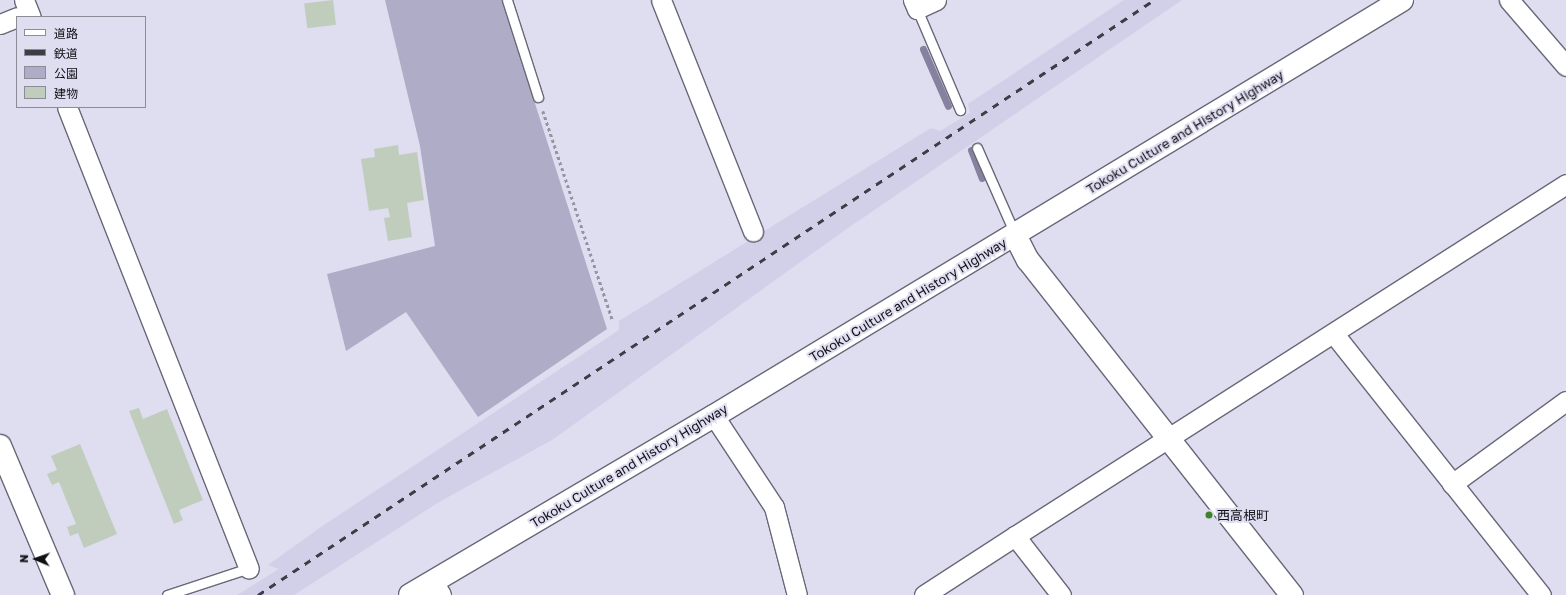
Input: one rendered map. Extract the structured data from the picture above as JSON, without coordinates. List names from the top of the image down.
{
  "streets": {
    "main road": ["Tokoku Culture and History Highway"]
  },
  "places": ["西高根町"],
  "legend": [
    "道路",
    "鉄道",
    "公園",
    "建物"
  ],
  "north": "left"
}
